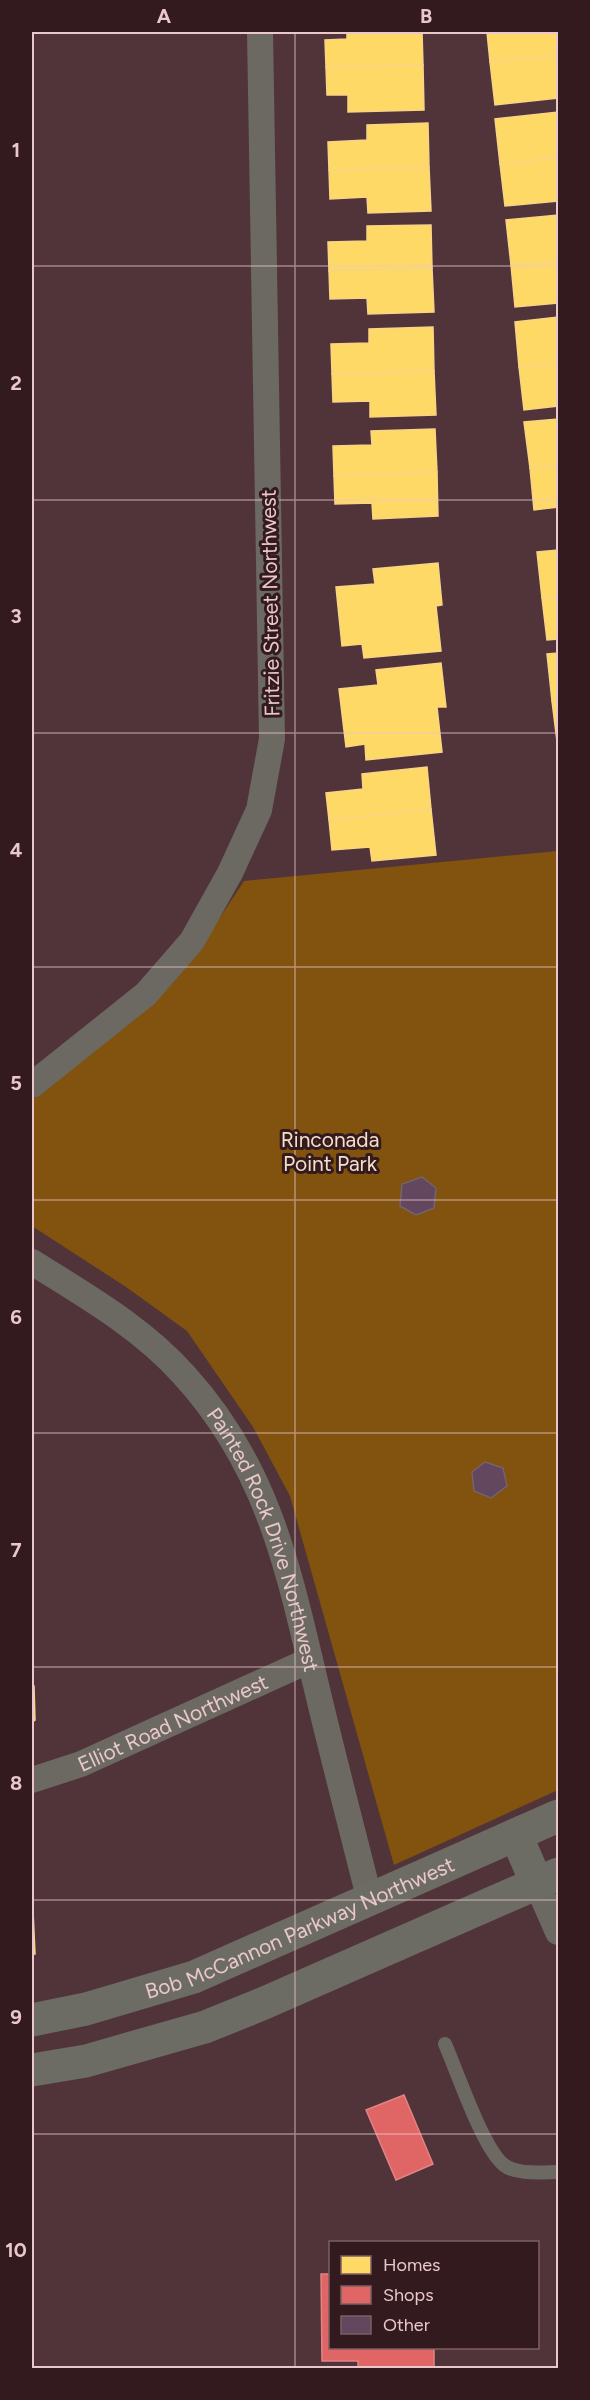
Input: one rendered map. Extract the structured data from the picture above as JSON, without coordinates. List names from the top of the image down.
{
  "streets": {
    "street": [
      "Fritzie Street Northwest",
      "Painted Rock Drive Northwest",
      "Elliot Road Northwest",
      "Bob McCannon Parkway Northwest"
    ]
  },
  "crossings": [
    ["Painted Rock Drive Northwest", "Elliot Road Northwest"],
    ["Painted Rock Drive Northwest", "Bob McCannon Parkway Northwest"]
  ],
  "parks": ["Rinconada Point Park"],
  "legend": ["Homes", "Shops", "Other"],
  "grid": {
    "columns": ["A", "B"],
    "rows": [
      "1",
      "2",
      "3",
      "4",
      "5",
      "6",
      "7",
      "8",
      "9",
      "10"
    ]
  }
}
